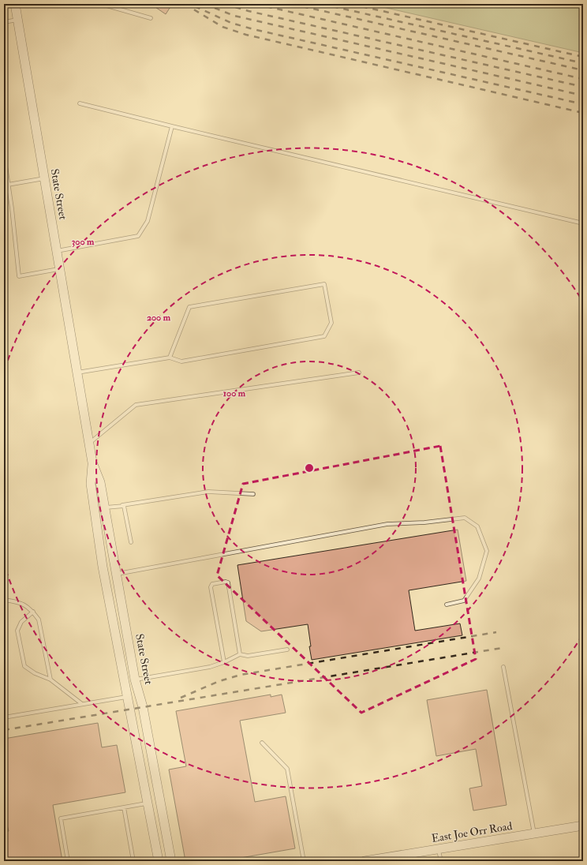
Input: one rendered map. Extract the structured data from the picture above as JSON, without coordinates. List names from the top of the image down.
{
  "streets": {
    "street": ["State Street", "East Joe Orr Road"]
  },
  "rings": ["300 m", "200 m", "100 m"]
}
